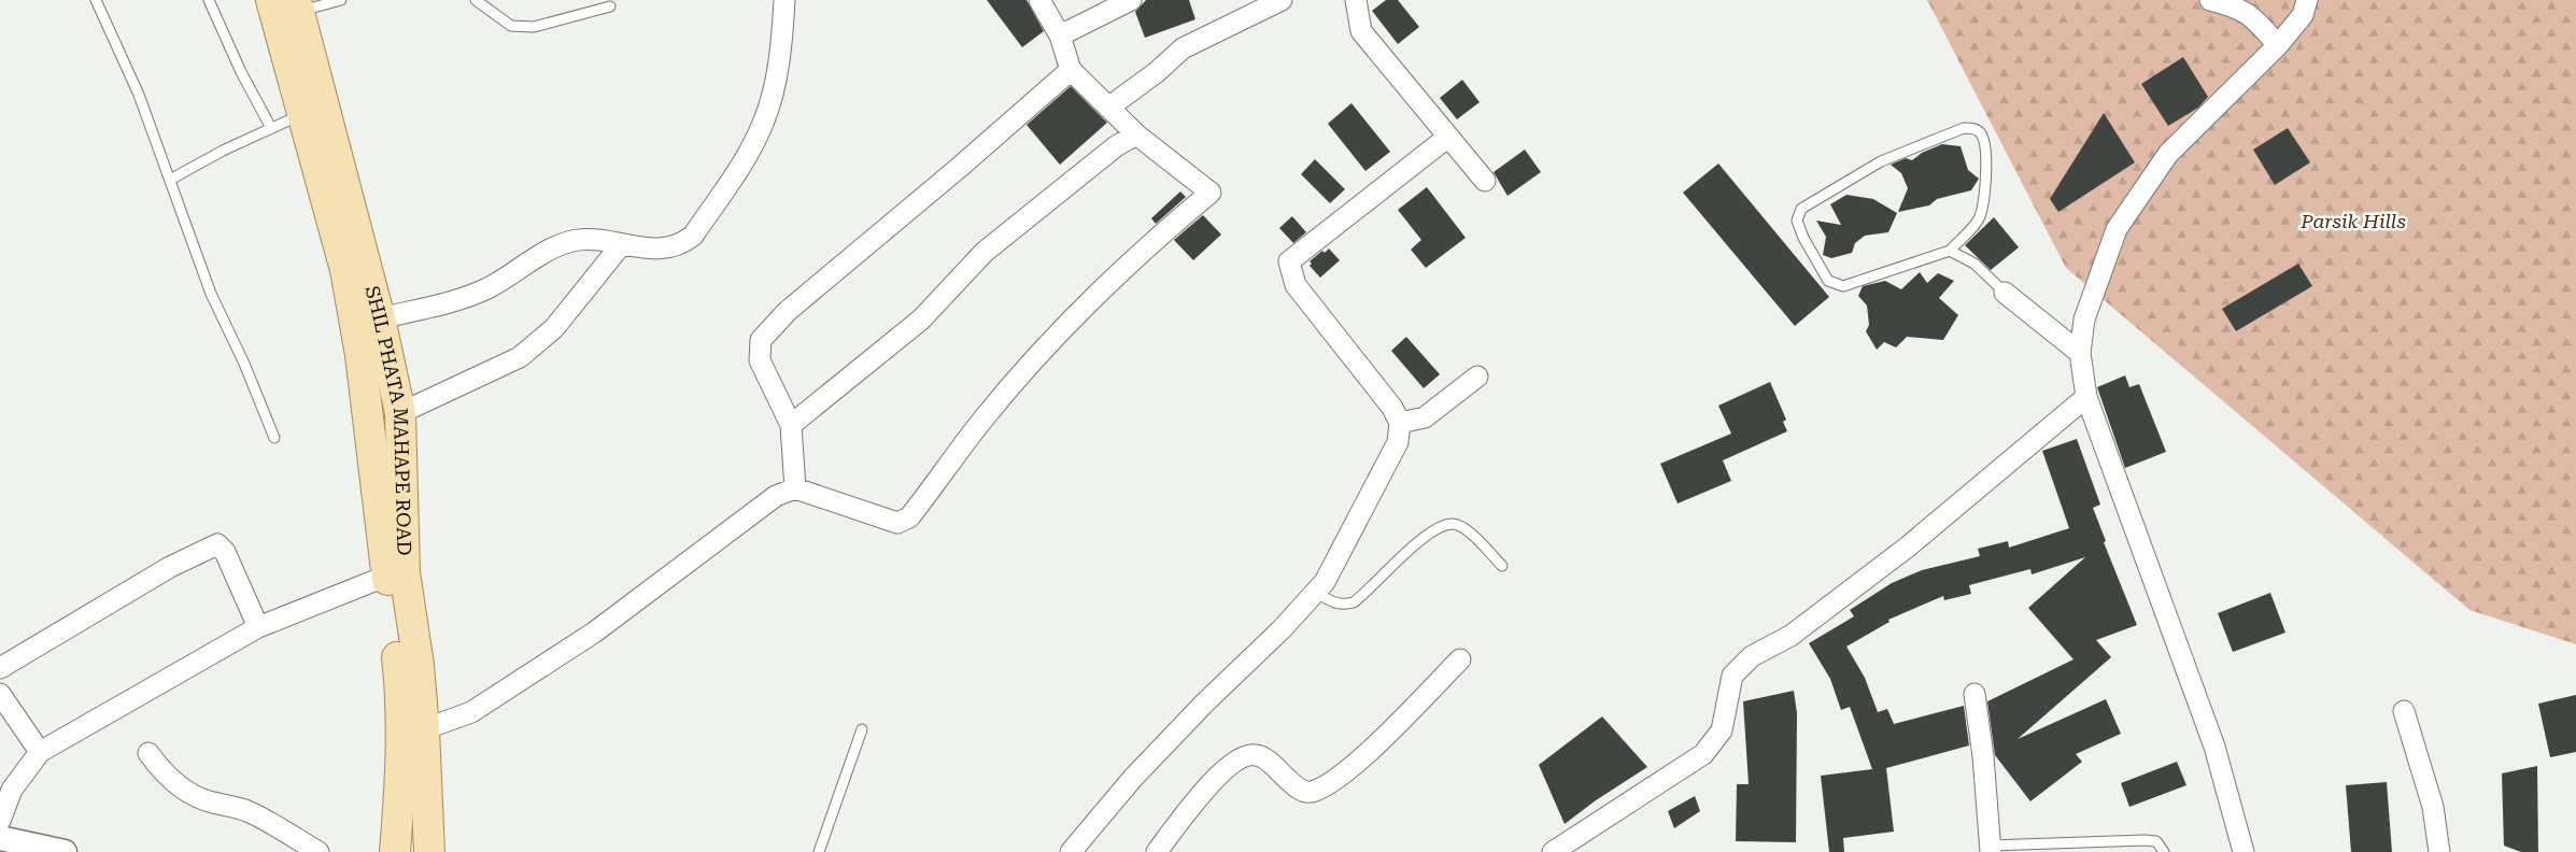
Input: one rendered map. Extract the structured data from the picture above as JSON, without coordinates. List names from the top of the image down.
{
  "streets": {
    "main road": ["SHIL PHATA MAHAPE ROAD"]
  },
  "parks": ["Parsik Hills"]
}
